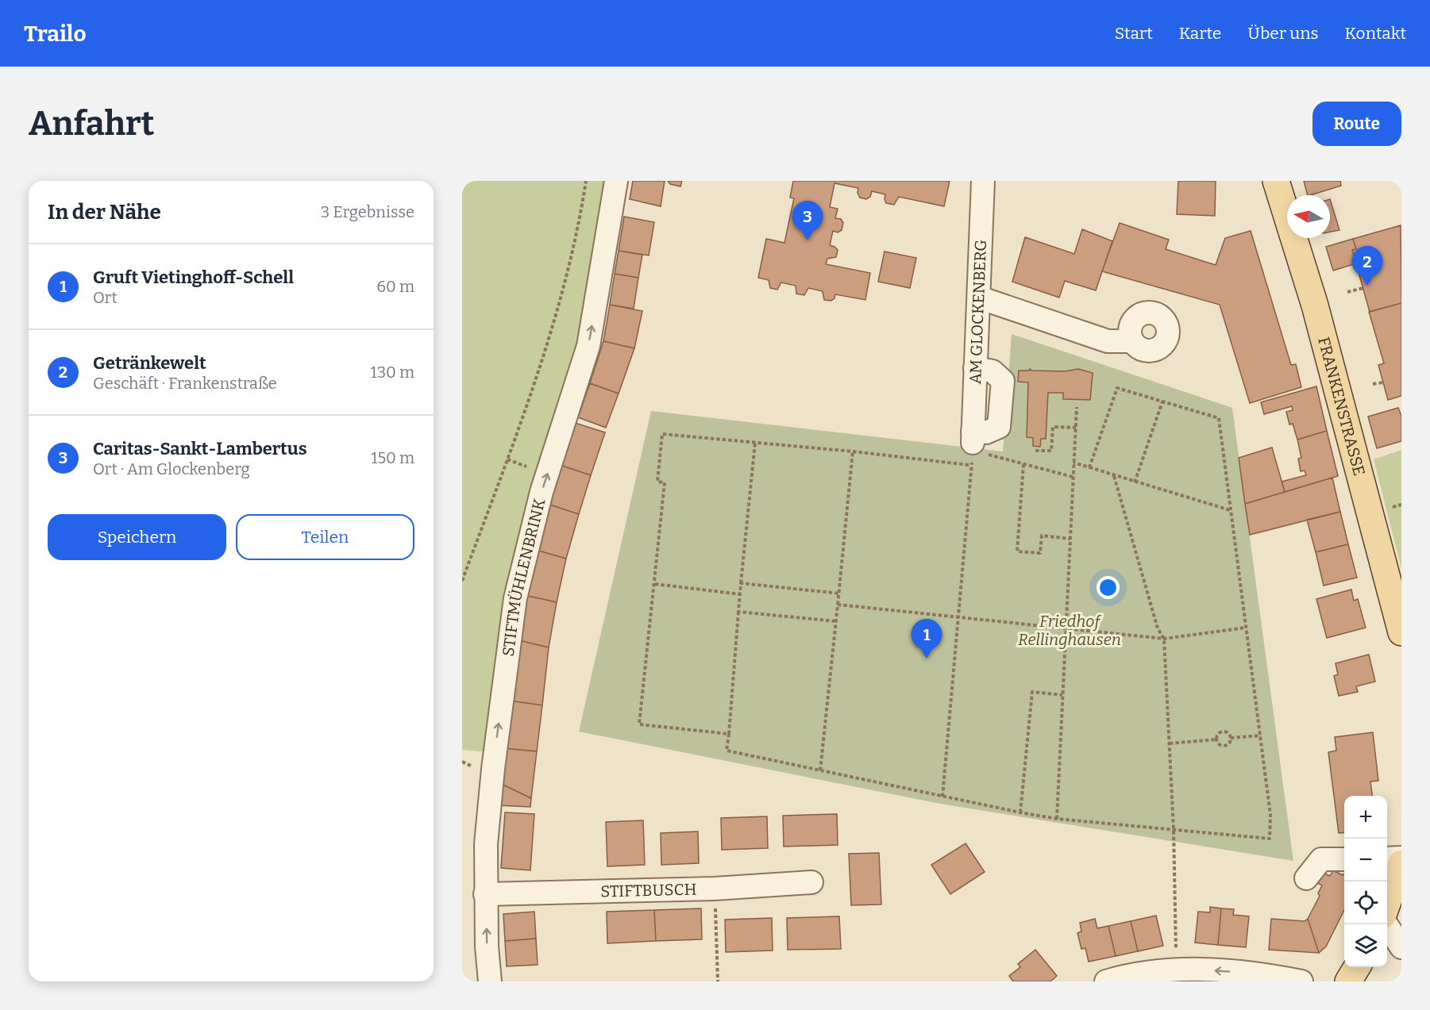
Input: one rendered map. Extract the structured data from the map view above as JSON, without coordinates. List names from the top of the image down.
{
  "streets": {
    "main road": ["FRANKENSTRASSE"],
    "street": ["AM GLOCKENBERG", "STIFTMÜHLENBRINK", "STIFTBUSCH"]
  },
  "crossings": [
    ["STIFTMÜHLENBRINK", "STIFTBUSCH"]
  ],
  "one_way": ["STIFTMÜHLENBRINK"],
  "parks": ["Friedhof Rellinghausen"],
  "north": "left",
  "page": {
    "header": "Trailo",
    "nav": [
      "Start",
      "Karte",
      "Über uns",
      "Kontakt"
    ],
    "buttons": [
      "Route",
      ["Speichern", "Teilen"]
    ],
    "title": "Anfahrt",
    "heading": ["In der Nähe", "3 Ergebnisse"],
    "pins": ["3", "2", "1"],
    "list": [
      {
        "mark": "1",
        "name": "Gruft Vietinghoff-Schell",
        "note": "Ort",
        "value": "60 m"
      },
      {
        "mark": "2",
        "name": "Getränkewelt",
        "note": "Geschäft · Frankenstraße",
        "value": "130 m"
      },
      {
        "mark": "3",
        "name": "Caritas-Sankt-Lambertus",
        "note": "Ort · Am Glockenberg",
        "value": "150 m"
      }
    ],
    "map_buttons": ["+", "−"]
  }
}
